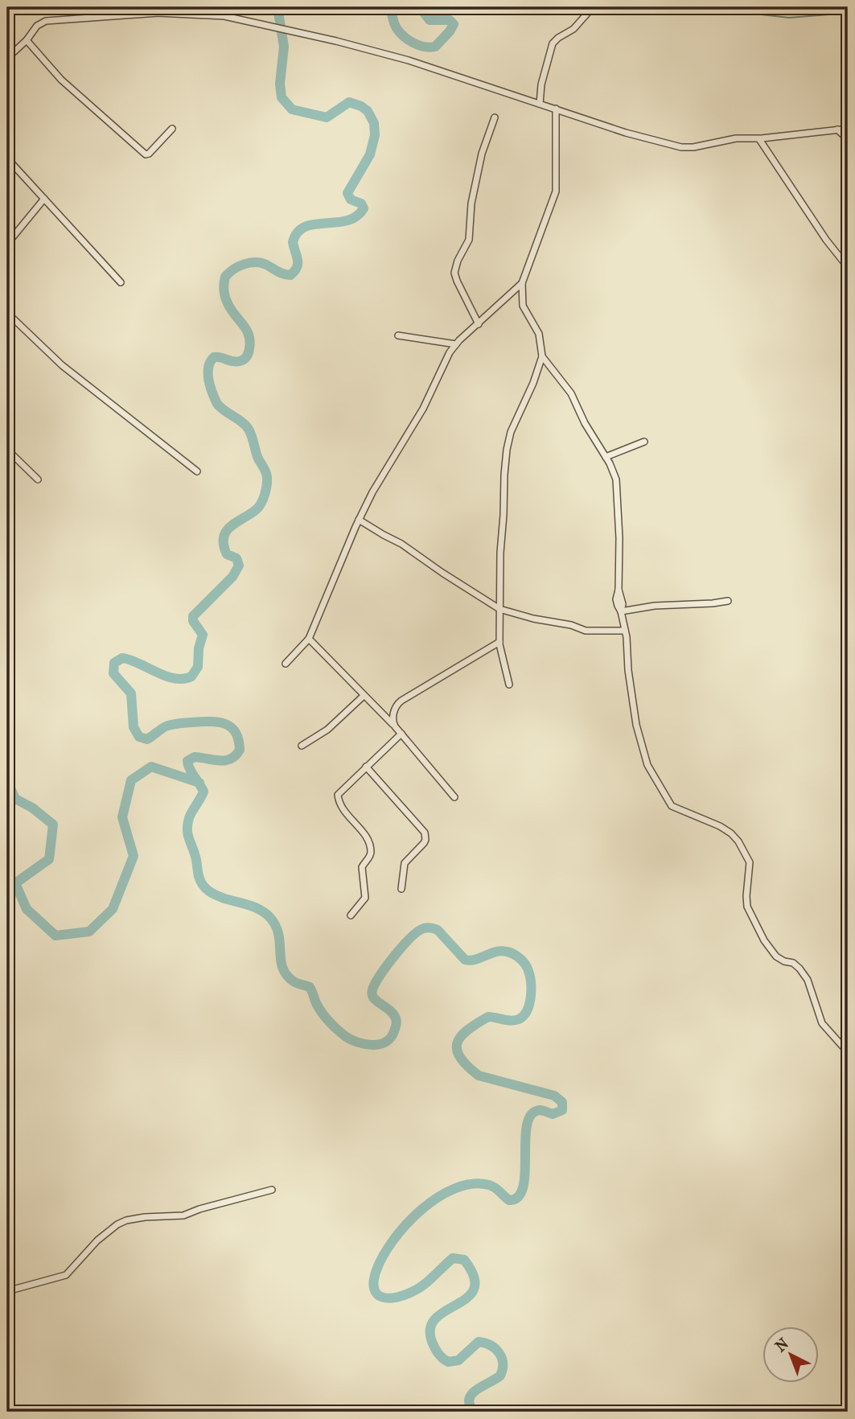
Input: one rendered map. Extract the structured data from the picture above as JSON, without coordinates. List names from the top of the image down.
{
  "north": "top left"
}
